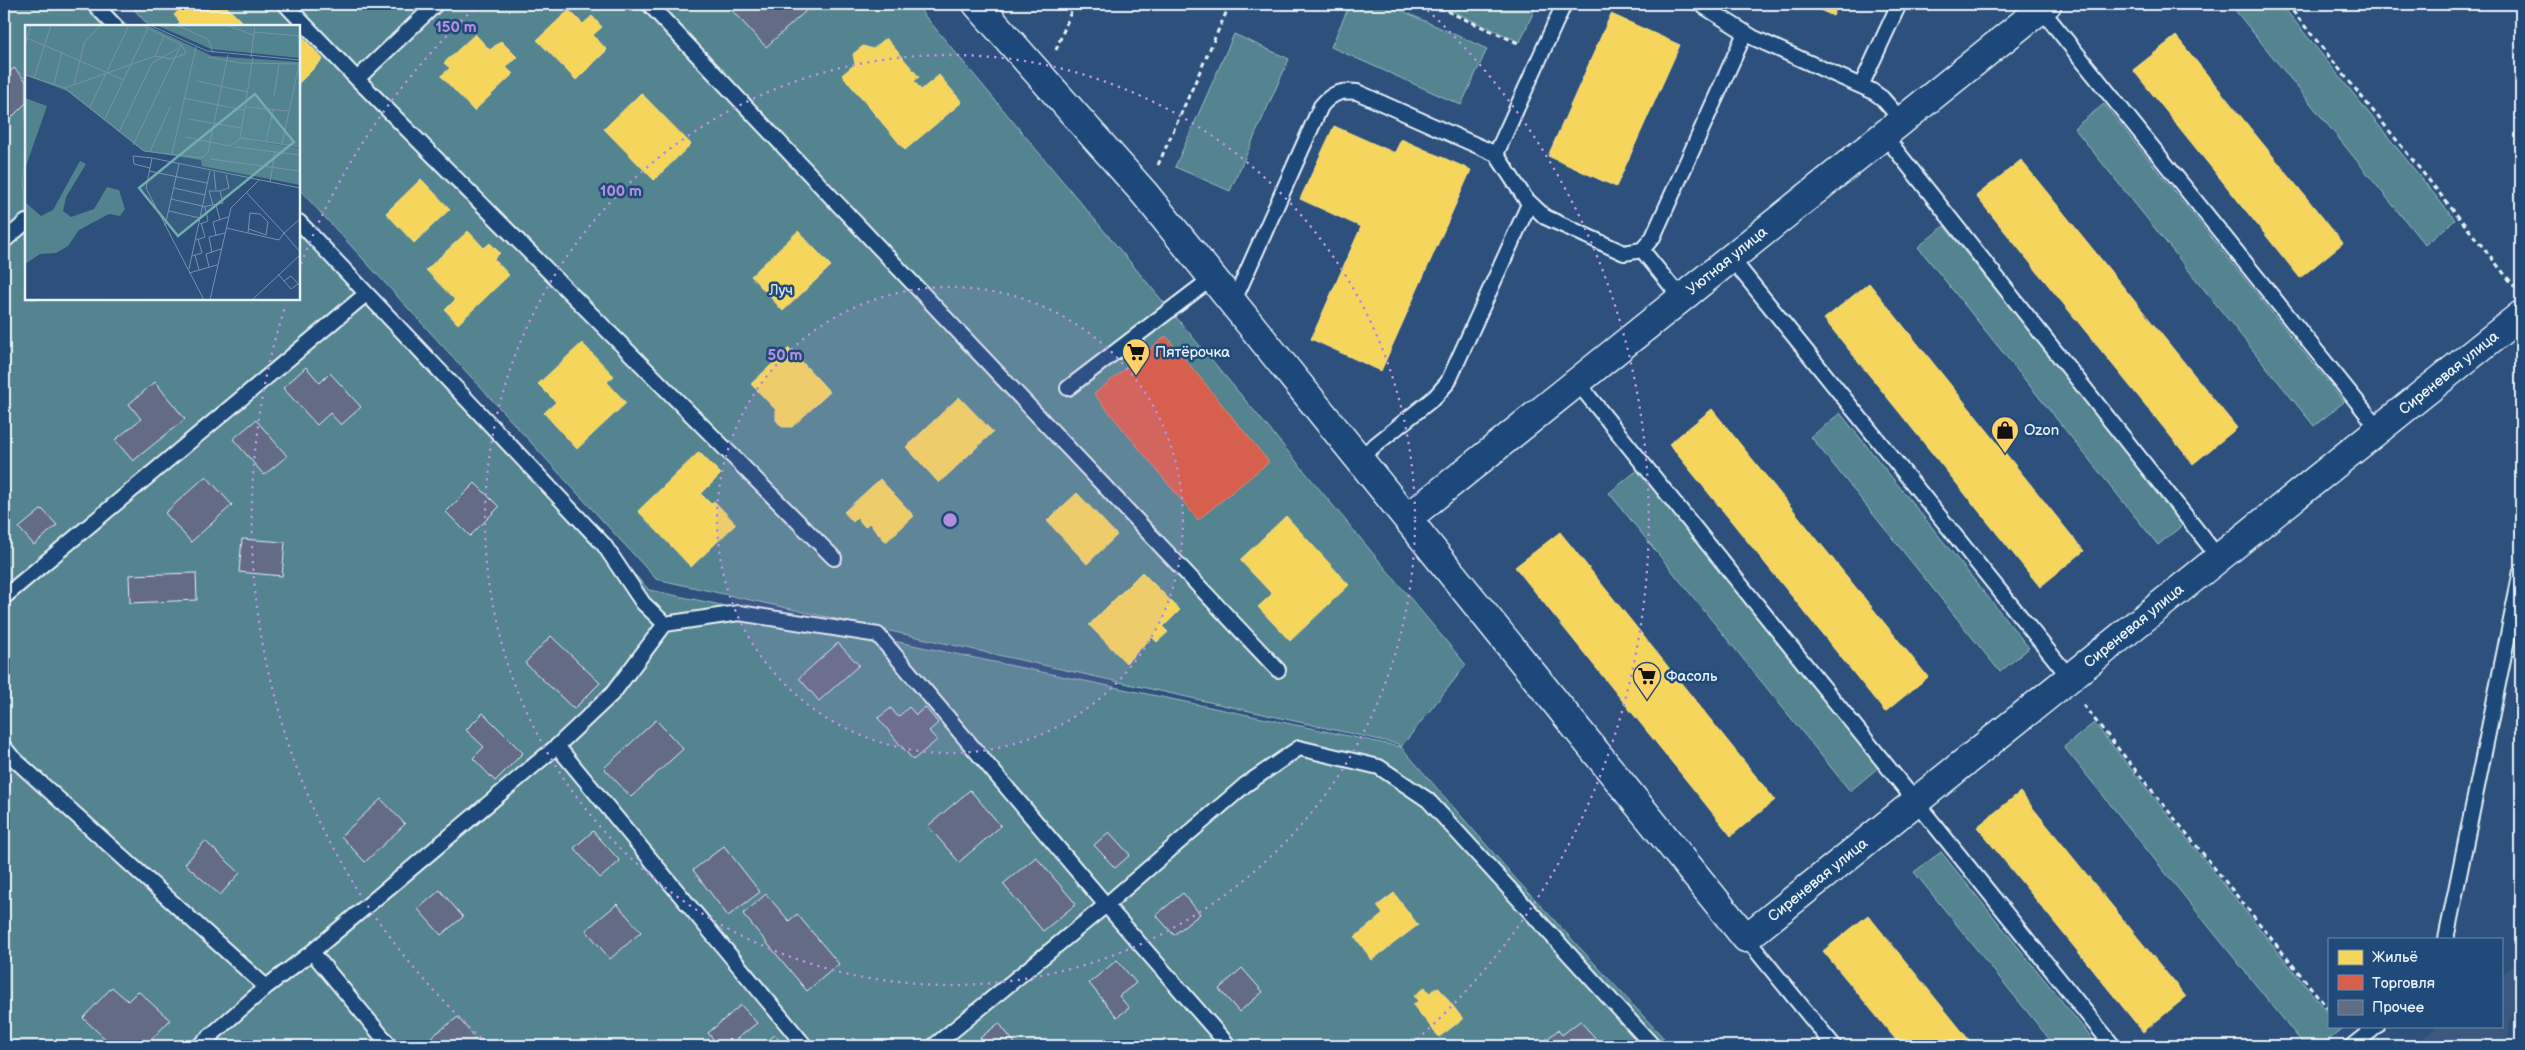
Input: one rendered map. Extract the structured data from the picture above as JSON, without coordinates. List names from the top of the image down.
{
  "streets": {
    "street": ["Уютная улица", "Сиреневая улица"]
  },
  "parks": ["Луч"],
  "places": {
    "supermarket": ["Пятёрочка", "Фасоль"],
    "shop": ["Ozon"]
  },
  "legend": ["Жильё", "Торговля", "Прочее"],
  "rings": ["150 m", "100 m", "50 m"]
}
